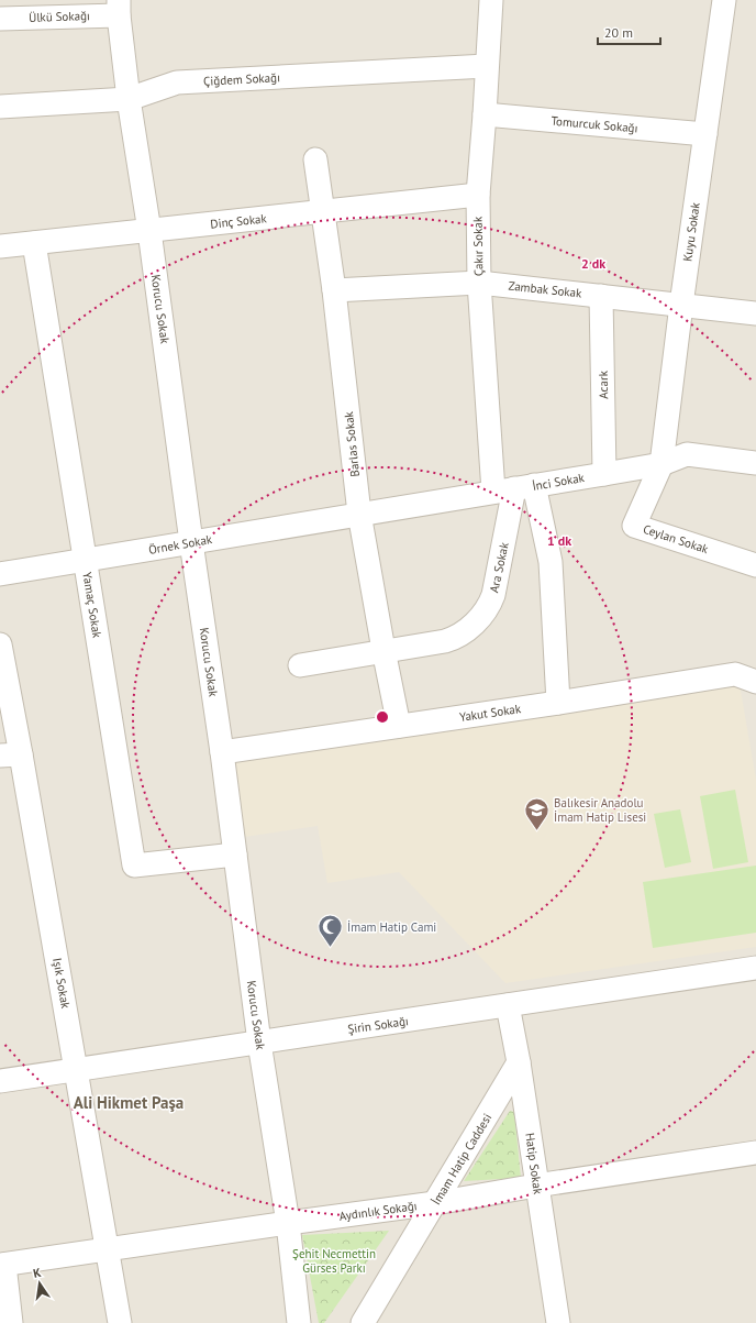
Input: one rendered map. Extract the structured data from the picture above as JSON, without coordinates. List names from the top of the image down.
{
  "streets": {
    "street": [
      "Ülkü Sokağı",
      "Çiğdem Sokağı",
      "Tomurcuk Sokağı",
      "Dinç Sokak",
      "Kuyu Sokak",
      "Çakır Sokak",
      "Zambak Sokak",
      "Korucu Sokak",
      "Acark",
      "Barlas Sokak",
      "İnci Sokak",
      "Ceylan Sokak",
      "Örnek Sokak",
      "Ara Sokak",
      "Yamaç Sokak",
      "Yakut Sokak",
      "Işık Sokak",
      "Şirin Sokağı",
      "İmam Hatip Caddesi",
      "Hatip Sokak",
      "Aydınlık Sokağı"
    ]
  },
  "crossings": [
    ["Ülkü Sokağı", "Korucu Sokak"],
    ["Çiğdem Sokağı", "Çakır Sokak"],
    ["Çiğdem Sokağı", "Korucu Sokak"],
    ["Tomurcuk Sokağı", "Kuyu Sokak"],
    ["Tomurcuk Sokağı", "Çakır Sokak"],
    ["Dinç Sokak", "Çakır Sokak"],
    ["Dinç Sokak", "Korucu Sokak"],
    ["Dinç Sokak", "Barlas Sokak"],
    ["Dinç Sokak", "Yamaç Sokak"],
    ["Kuyu Sokak", "Zambak Sokak"],
    ["Kuyu Sokak", "İnci Sokak"],
    ["Kuyu Sokak", "Ceylan Sokak"],
    ["Çakır Sokak", "Zambak Sokak"],
    ["Çakır Sokak", "İnci Sokak"],
    ["Çakır Sokak", "Ara Sokak"],
    ["Zambak Sokak", "Acark"],
    ["Zambak Sokak", "Barlas Sokak"],
    ["Korucu Sokak", "Örnek Sokak"],
    ["Korucu Sokak", "Yamaç Sokak"],
    ["Korucu Sokak", "Yakut Sokak"],
    ["Korucu Sokak", "Şirin Sokağı"],
    ["Korucu Sokak", "Aydınlık Sokağı"],
    ["Acark", "İnci Sokak"],
    ["Barlas Sokak", "İnci Sokak"],
    ["Barlas Sokak", "Örnek Sokak"],
    ["Barlas Sokak", "Ara Sokak"],
    ["Barlas Sokak", "Yakut Sokak"],
    ["İnci Sokak", "Ceylan Sokak"],
    ["İnci Sokak", "Örnek Sokak"],
    ["İnci Sokak", "Ara Sokak"],
    ["Örnek Sokak", "Yamaç Sokak"],
    ["Işık Sokak", "Şirin Sokağı"],
    ["Işık Sokak", "Aydınlık Sokağı"],
    ["Şirin Sokağı", "Hatip Sokak"],
    ["İmam Hatip Caddesi", "Hatip Sokak"],
    ["İmam Hatip Caddesi", "Aydınlık Sokağı"],
    ["Hatip Sokak", "Aydınlık Sokağı"]
  ],
  "districts": ["Ali Hikmet Paşa"],
  "parks": ["Şehit Necmettin Gürses Parkı"],
  "places": {
    "school or university": ["Balıkesir Anadolu İmam Hatip Lisesi"],
    "mosque": ["İmam Hatip Cami"]
  },
  "scale_bar": "20 m",
  "north": "top",
  "rings": ["2 dk", "1 dk"]
}
